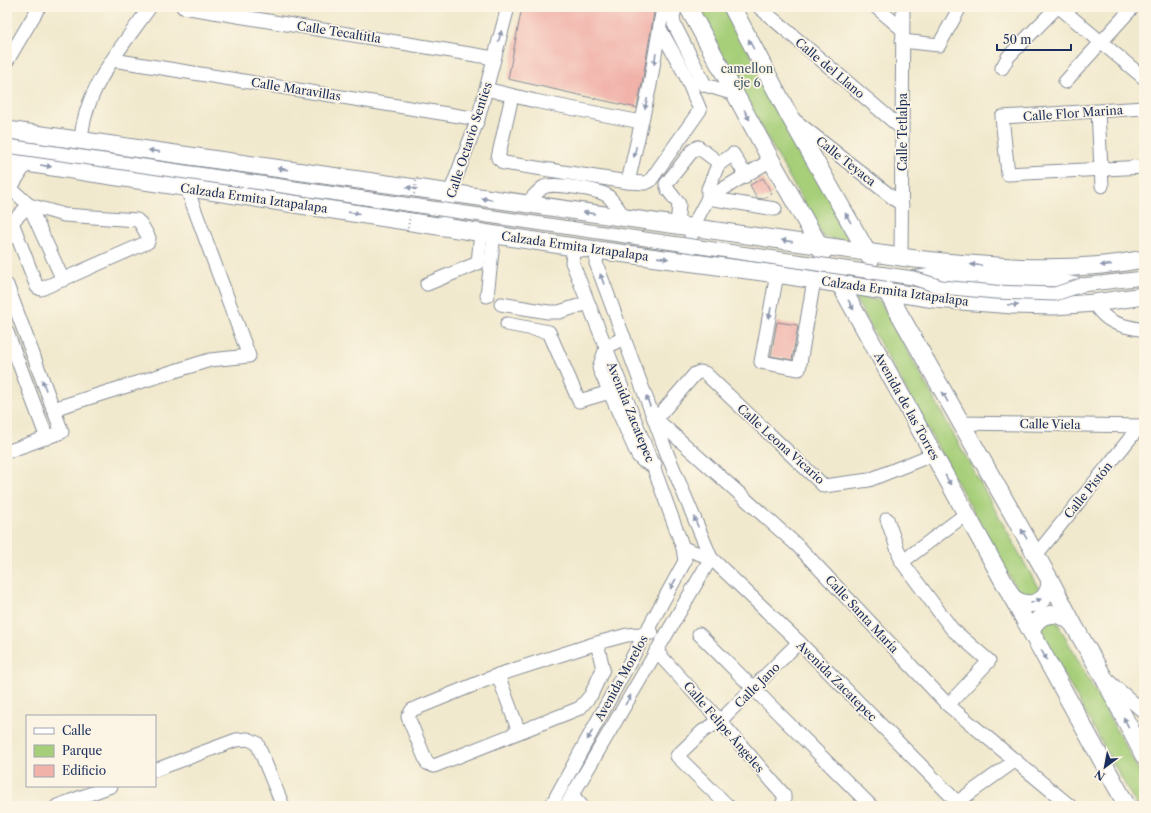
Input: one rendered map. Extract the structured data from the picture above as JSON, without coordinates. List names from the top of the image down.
{
  "streets": {
    "main road": ["Calzada Ermita Iztapalapa", "Avenida de las Torres"],
    "street": [
      "Calle Tecaltitla",
      "Calle del Llano",
      "Calle Maravillas",
      "Calle Flor Marina",
      "Calle Tetlalpa",
      "Calle Octavio Senties",
      "Calle Teyaca",
      "Avenida Zacatepec",
      "Calle Viela",
      "Calle Leona Vicario",
      "Calle Pistón",
      "Calle Santa María",
      "Avenida Morelos",
      "Calle Jano",
      "Calle Felipe Ángeles"
    ]
  },
  "crossings": [
    ["Calle Tecaltitla", "Calle Octavio Senties"],
    ["Calle del Llano", "Calle Tetlalpa"],
    ["Calle Maravillas", "Calle Octavio Senties"],
    ["Calle Tetlalpa", "Calle Teyaca"],
    ["Calle Octavio Senties", "Calzada Ermita Iztapalapa"],
    ["Calzada Ermita Iztapalapa", "Avenida de las Torres"],
    ["Calzada Ermita Iztapalapa", "Avenida Zacatepec"],
    ["Avenida de las Torres", "Calle Leona Vicario"],
    ["Avenida Zacatepec", "Calle Leona Vicario"],
    ["Avenida Zacatepec", "Calle Santa María"],
    ["Avenida Zacatepec", "Avenida Morelos"],
    ["Avenida Zacatepec", "Calle Jano"],
    ["Calle Viela", "Calle Pistón"],
    ["Calle Leona Vicario", "Calle Santa María"],
    ["Avenida Morelos", "Calle Felipe Ángeles"],
    ["Calle Jano", "Calle Felipe Ángeles"]
  ],
  "parks": ["camellon eje 6"],
  "legend": ["Calle", "Parque", "Edificio"],
  "scale_bar": "50 m",
  "north": "bottom left"
}
